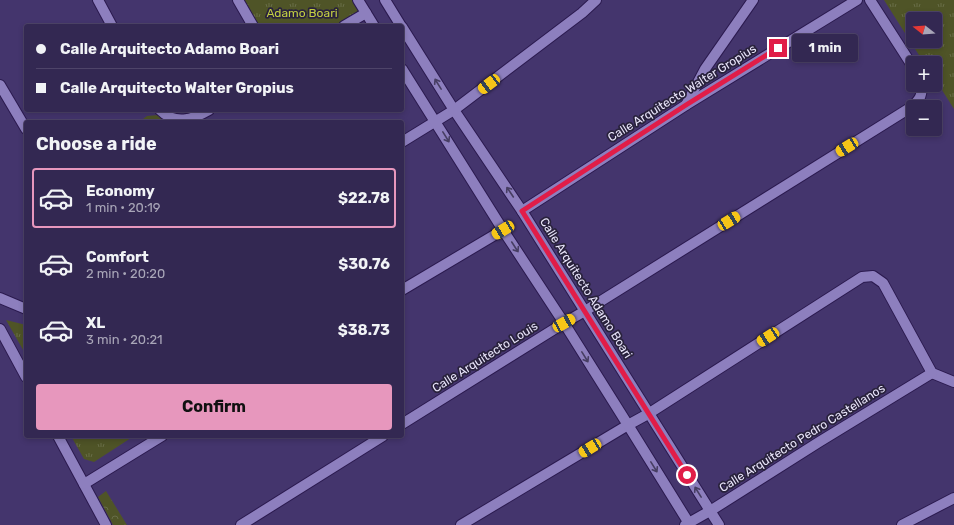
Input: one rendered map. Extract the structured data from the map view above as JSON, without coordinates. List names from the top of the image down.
{
  "streets": {
    "street": [
      "Calle Arquitecto Walter Gropius",
      "Calle Arquitecto Adamo Boari",
      "Calle Arquitecto Louis",
      "Calle Arquitecto Pedro Castellanos"
    ]
  },
  "crossings": [
    ["Calle Arquitecto Walter Gropius", "Calle Arquitecto Adamo Boari"],
    ["Calle Arquitecto Adamo Boari", "Calle Arquitecto Louis"],
    ["Calle Arquitecto Adamo Boari", "Calle Arquitecto Pedro Castellanos"]
  ],
  "parks": ["Adamo Boari"],
  "north": "left",
  "page": {
    "map_buttons": ["+", "−"],
    "banner": ["Calle Arquitecto Adamo Boari", "Calle Arquitecto Walter Gropius"],
    "bubble": "1 min",
    "heading": "Choose a ride",
    "list": [
      {
        "name": "Economy",
        "note": "1 min · 20:19",
        "value": "$22.78"
      },
      {
        "name": "Comfort",
        "note": "2 min · 20:20",
        "value": "$30.76"
      },
      {
        "name": "XL",
        "note": "3 min · 20:21",
        "value": "$38.73"
      }
    ],
    "buttons": "Confirm"
  }
}
